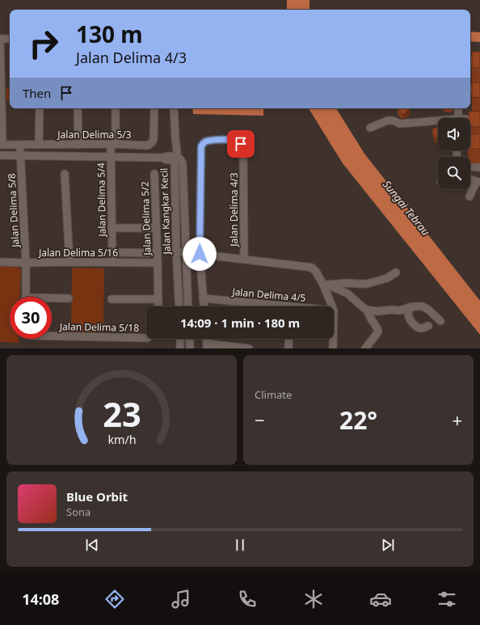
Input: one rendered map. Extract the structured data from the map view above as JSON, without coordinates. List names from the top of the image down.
{
  "streets": {
    "street": [
      "Jalan Delima 5/3",
      "Jalan Delima 5/4",
      "Jalan Delima 4/3",
      "Jalan Delima 5/8",
      "Jalan Kangkar Kecil",
      "Jalan Delima 5/2",
      "Jalan Delima 5/16",
      "Jalan Delima 4/5",
      "Jalan Delima 5/18"
    ]
  },
  "crossings": [
    ["Jalan Delima 5/3", "Jalan Delima 5/4"],
    ["Jalan Delima 5/3", "Jalan Delima 5/8"],
    ["Jalan Delima 5/4", "Jalan Delima 5/16"],
    ["Jalan Delima 5/8", "Jalan Delima 5/16"],
    ["Jalan Delima 5/2", "Jalan Delima 5/16"]
  ],
  "water": ["Sungai Tebrau"],
  "page": {
    "turn": ["130 m", "Jalan Delima 4/3"],
    "then": "Then",
    "limit": "30",
    "trip": "14:09 · 1 min · 180 m",
    "tile": "Climate",
    "heat": ["−", "22°", "+"],
    "song": ["Blue Orbit", "Sona"],
    "tabs": "14:08",
    "gauge": ["23", "km/h"]
  }
}
